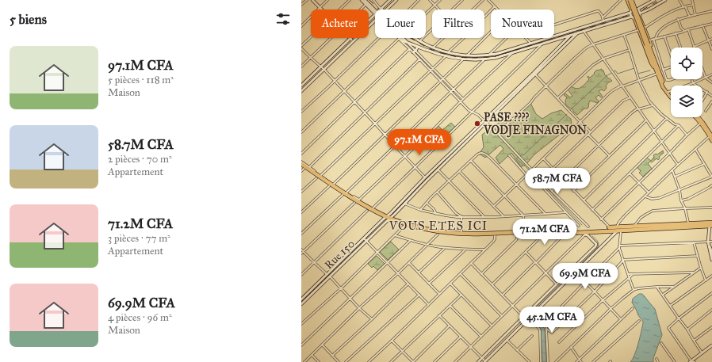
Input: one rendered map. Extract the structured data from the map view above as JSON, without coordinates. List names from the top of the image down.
{
  "streets": {
    "main road": ["Rue 150"]
  },
  "districts": ["VOUS ETES ICI"],
  "places": ["PASE ???? VODJE FINAGNON"],
  "page": {
    "heading": "5 biens",
    "chip": [
      "Acheter",
      "Louer",
      "Filtres",
      "Nouveau"
    ],
    "list": [
      {
        "name": "97.1M CFA",
        "note": "5 pièces · 118 m² · Maison"
      },
      {
        "name": "58.7M CFA",
        "note": "2 pièces · 70 m² · Appartement"
      },
      {
        "name": "71.2M CFA",
        "note": "3 pièces · 77 m² · Appartement"
      },
      {
        "name": "69.9M CFA",
        "note": "4 pièces · 96 m² · Maison"
      }
    ],
    "price": [
      "97.1M CFA",
      "58.7M CFA",
      "71.2M CFA",
      "69.9M CFA",
      "45.2M CFA"
    ]
  }
}
